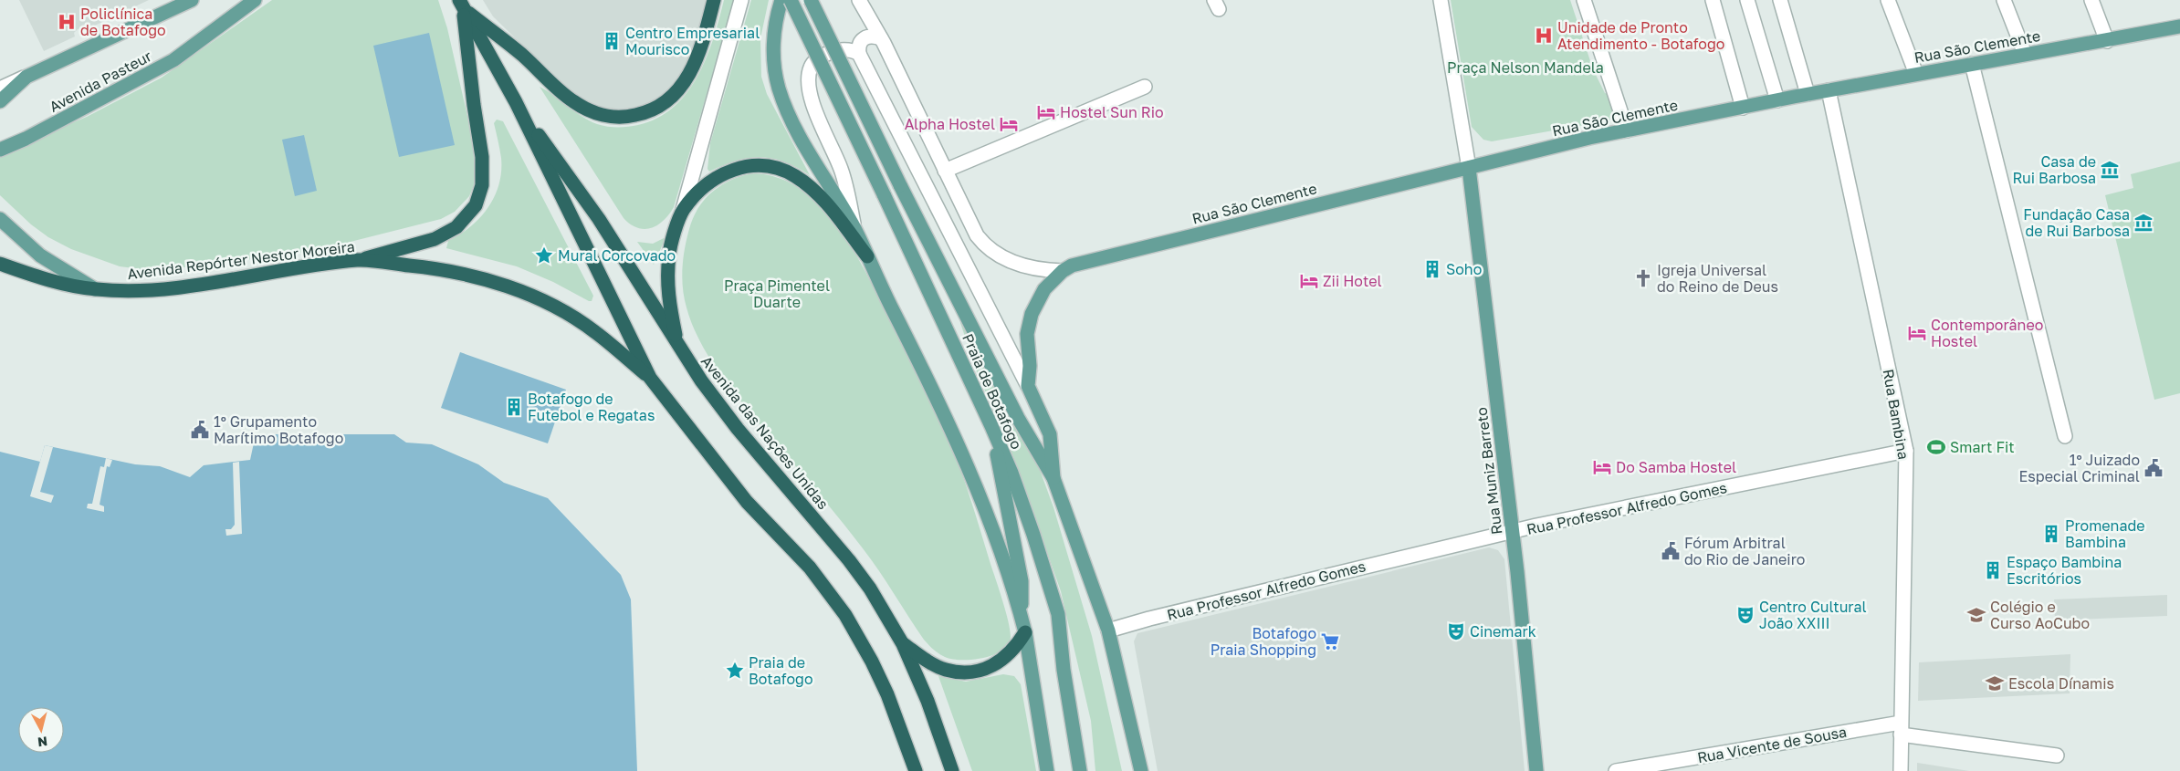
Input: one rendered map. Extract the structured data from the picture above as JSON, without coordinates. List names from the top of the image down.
{
  "streets": {
    "highway": ["Avenida Repórter Nestor Moreira", "Avenida das Nações Unidas"],
    "main road": [
      "Rua São Clemente",
      "Avenida Pasteur",
      "Praia de Botafogo",
      "Rua Muniz Barreto"
    ],
    "street": ["Rua Bambina", "Rua Professor Alfredo Gomes", "Rua Vicente de Sousa"]
  },
  "crossings": [
    ["Rua São Clemente", "Praia de Botafogo"],
    ["Rua São Clemente", "Rua Bambina"],
    ["Rua São Clemente", "Rua Muniz Barreto"],
    ["Avenida Repórter Nestor Moreira", "Avenida das Nações Unidas"],
    ["Praia de Botafogo", "Rua Professor Alfredo Gomes"],
    ["Rua Bambina", "Rua Professor Alfredo Gomes"],
    ["Rua Bambina", "Rua Vicente de Sousa"],
    ["Rua Muniz Barreto", "Rua Professor Alfredo Gomes"]
  ],
  "parks": ["Praça Nelson Mandela", "Praça Pimentel Duarte"],
  "places": {
    "hospital": ["Policlínica de Botafogo", "Unidade de Pronto Atendimento - Botafogo"],
    "building": [
      "Centro Empresarial Mourisco",
      "Soho",
      "Botafogo de Futebol e Regatas",
      "Promenade Bambina",
      "Espaço Bambina Escritórios"
    ],
    "hotel": [
      "Hostel Sun Rio",
      "Alpha Hostel",
      "Zii Hotel",
      "Contemporâneo Hostel",
      "Do Samba Hostel"
    ],
    "museum": ["Casa de Rui Barbosa", "Fundação Casa de Rui Barbosa"],
    "place": ["Mural Corcovado", "Praia de Botafogo"],
    "church": ["Igreja Universal do Reino de Deus"],
    "public building": ["1º Grupamento Marítimo Botafogo", "1º Juizado Especial Criminal", "Fórum Arbitral do Rio de Janeiro"],
    "sports": ["Smart Fit"],
    "theatre": ["Centro Cultural João XXIII", "Cinemark"],
    "school or university": ["Colégio e Curso AoCubo", "Escola Dínamis"],
    "supermarket": ["Botafogo Praia Shopping"]
  },
  "north": "bottom"
}
